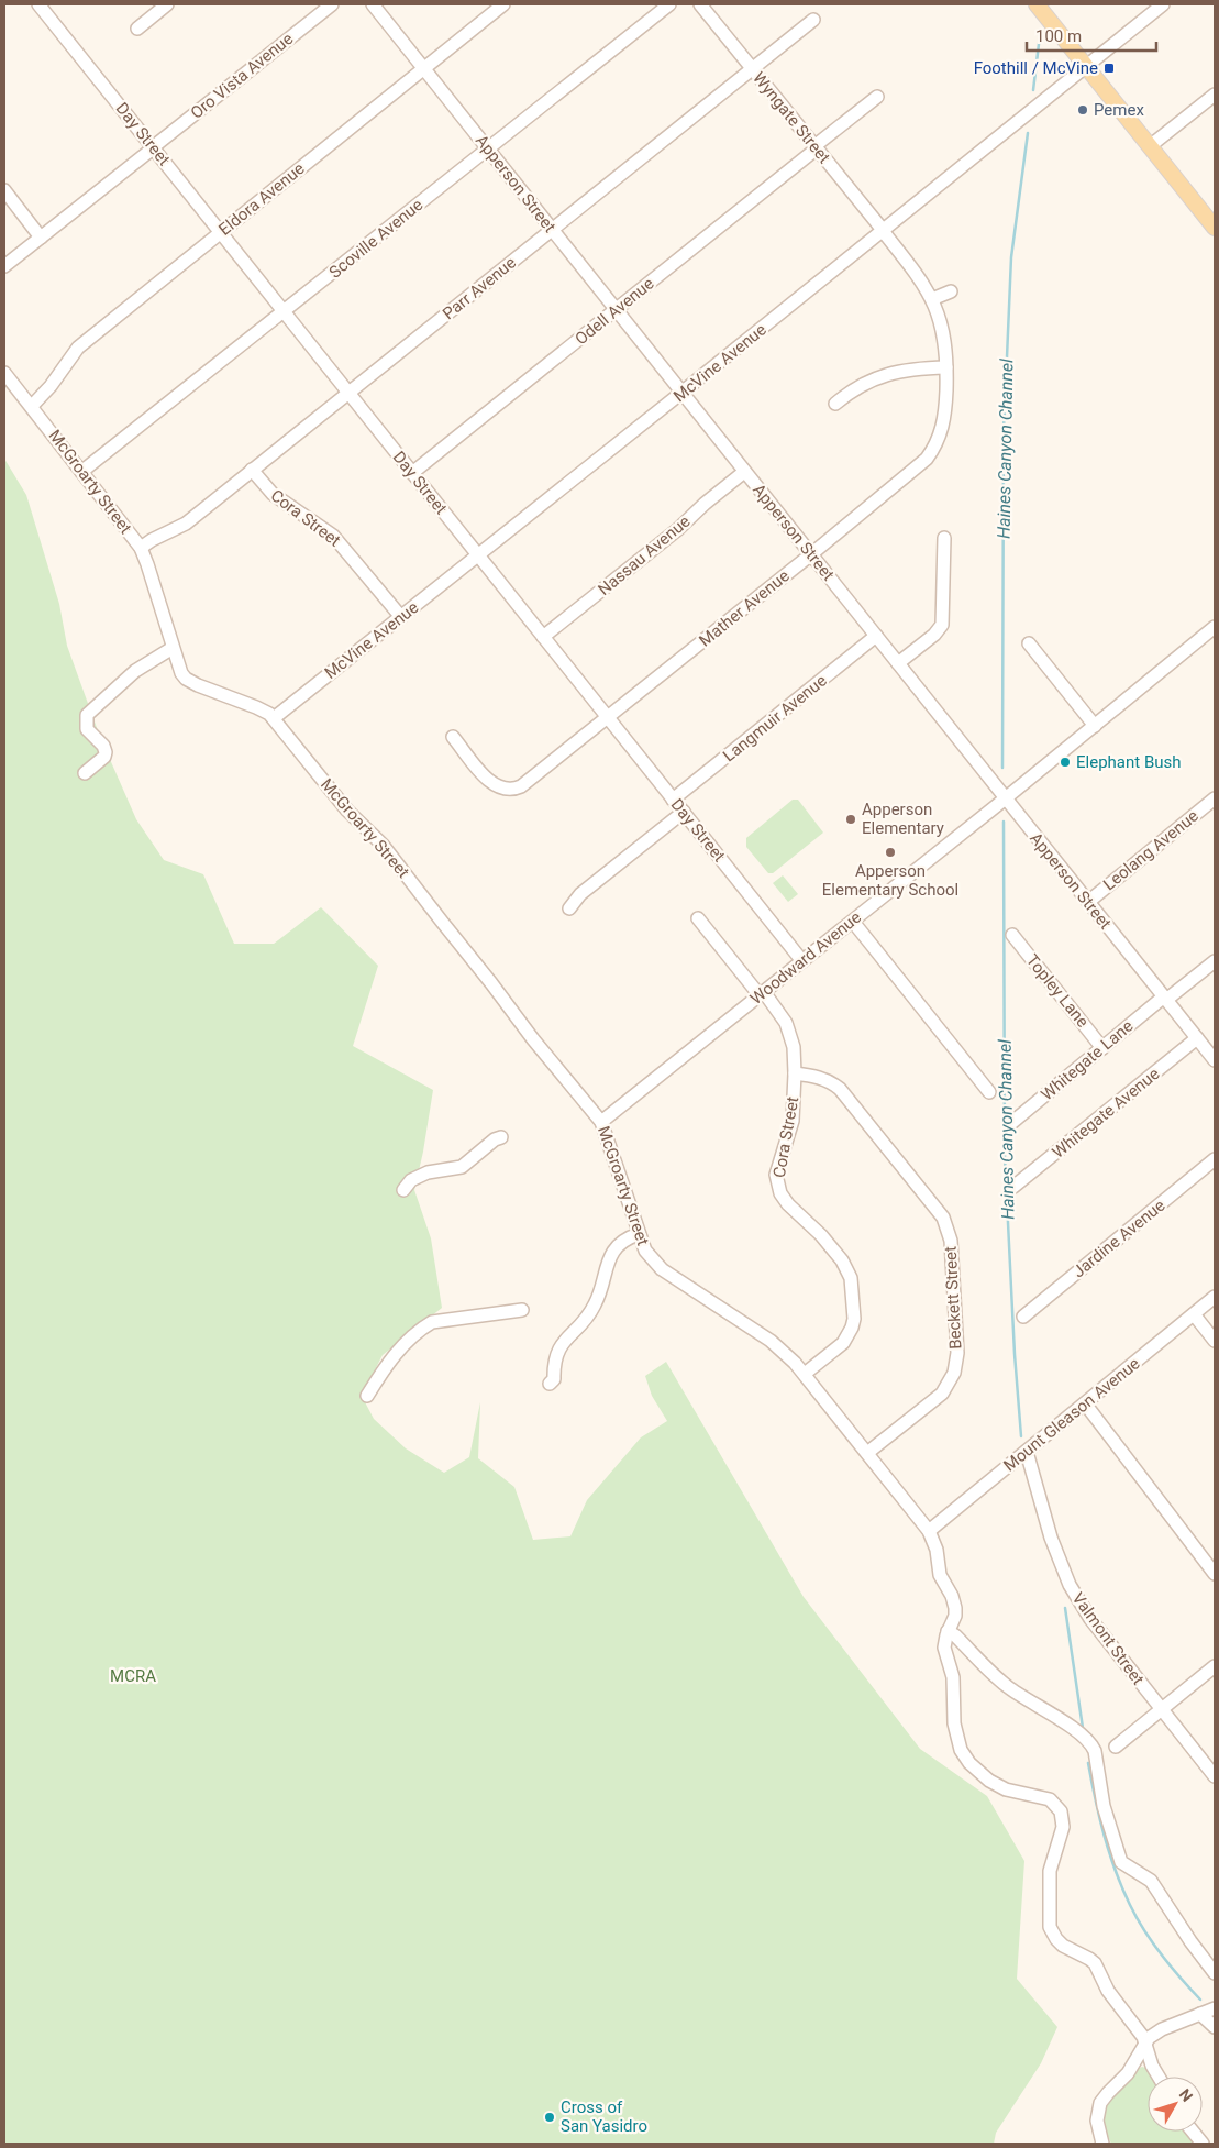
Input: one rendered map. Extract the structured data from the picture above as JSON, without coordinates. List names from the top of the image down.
{
  "streets": {
    "street": [
      "Oro Vista Avenue",
      "Wyngate Street",
      "Day Street",
      "Apperson Street",
      "Eldora Avenue",
      "Scoville Avenue",
      "Parr Avenue",
      "Odell Avenue",
      "McVine Avenue",
      "McGroarty Street",
      "Cora Street",
      "Nassau Avenue",
      "Mather Avenue",
      "Langmuir Avenue",
      "Leolang Avenue",
      "Woodward Avenue",
      "Topley Lane",
      "Whitegate Lane",
      "Whitegate Avenue",
      "Jardine Avenue",
      "Beckett Street",
      "Mount Gleason Avenue",
      "Valmont Street"
    ]
  },
  "crossings": [
    ["Oro Vista Avenue", "Day Street"],
    ["Wyngate Street", "Parr Avenue"],
    ["Wyngate Street", "Odell Avenue"],
    ["Wyngate Street", "McVine Avenue"],
    ["Wyngate Street", "Mather Avenue"],
    ["Day Street", "Eldora Avenue"],
    ["Day Street", "Scoville Avenue"],
    ["Day Street", "Parr Avenue"],
    ["Day Street", "Odell Avenue"],
    ["Day Street", "McVine Avenue"],
    ["Day Street", "Nassau Avenue"],
    ["Day Street", "Mather Avenue"],
    ["Day Street", "Langmuir Avenue"],
    ["Day Street", "Woodward Avenue"],
    ["Apperson Street", "Eldora Avenue"],
    ["Apperson Street", "Scoville Avenue"],
    ["Apperson Street", "Parr Avenue"],
    ["Apperson Street", "Odell Avenue"],
    ["Apperson Street", "McVine Avenue"],
    ["Apperson Street", "Nassau Avenue"],
    ["Apperson Street", "Mather Avenue"],
    ["Apperson Street", "Langmuir Avenue"],
    ["Apperson Street", "Leolang Avenue"],
    ["Apperson Street", "Woodward Avenue"],
    ["Apperson Street", "Whitegate Lane"],
    ["Apperson Street", "Whitegate Avenue"],
    ["Eldora Avenue", "McGroarty Street"],
    ["Scoville Avenue", "McGroarty Street"],
    ["Parr Avenue", "McGroarty Street"],
    ["Parr Avenue", "Cora Street"],
    ["McVine Avenue", "McGroarty Street"],
    ["McVine Avenue", "Cora Street"],
    ["McVine Avenue", "Mather Avenue"],
    ["McGroarty Street", "Cora Street"],
    ["McGroarty Street", "Woodward Avenue"],
    ["McGroarty Street", "Beckett Street"],
    ["McGroarty Street", "Mount Gleason Avenue"],
    ["Cora Street", "Woodward Avenue"],
    ["Cora Street", "Beckett Street"],
    ["Topley Lane", "Whitegate Lane"],
    ["Mount Gleason Avenue", "Valmont Street"]
  ],
  "water": ["Haines Canyon Channel"],
  "parks": ["MCRA"],
  "places": {
    "transit": ["Foothill / McVine"],
    "other": [
      "Pemex",
      "Elephant Bush",
      "Apperson Elementary",
      "Apperson Elementary School",
      "Cross of San Yasidro"
    ]
  },
  "scale_bar": "100 m",
  "north": "top right"
}
